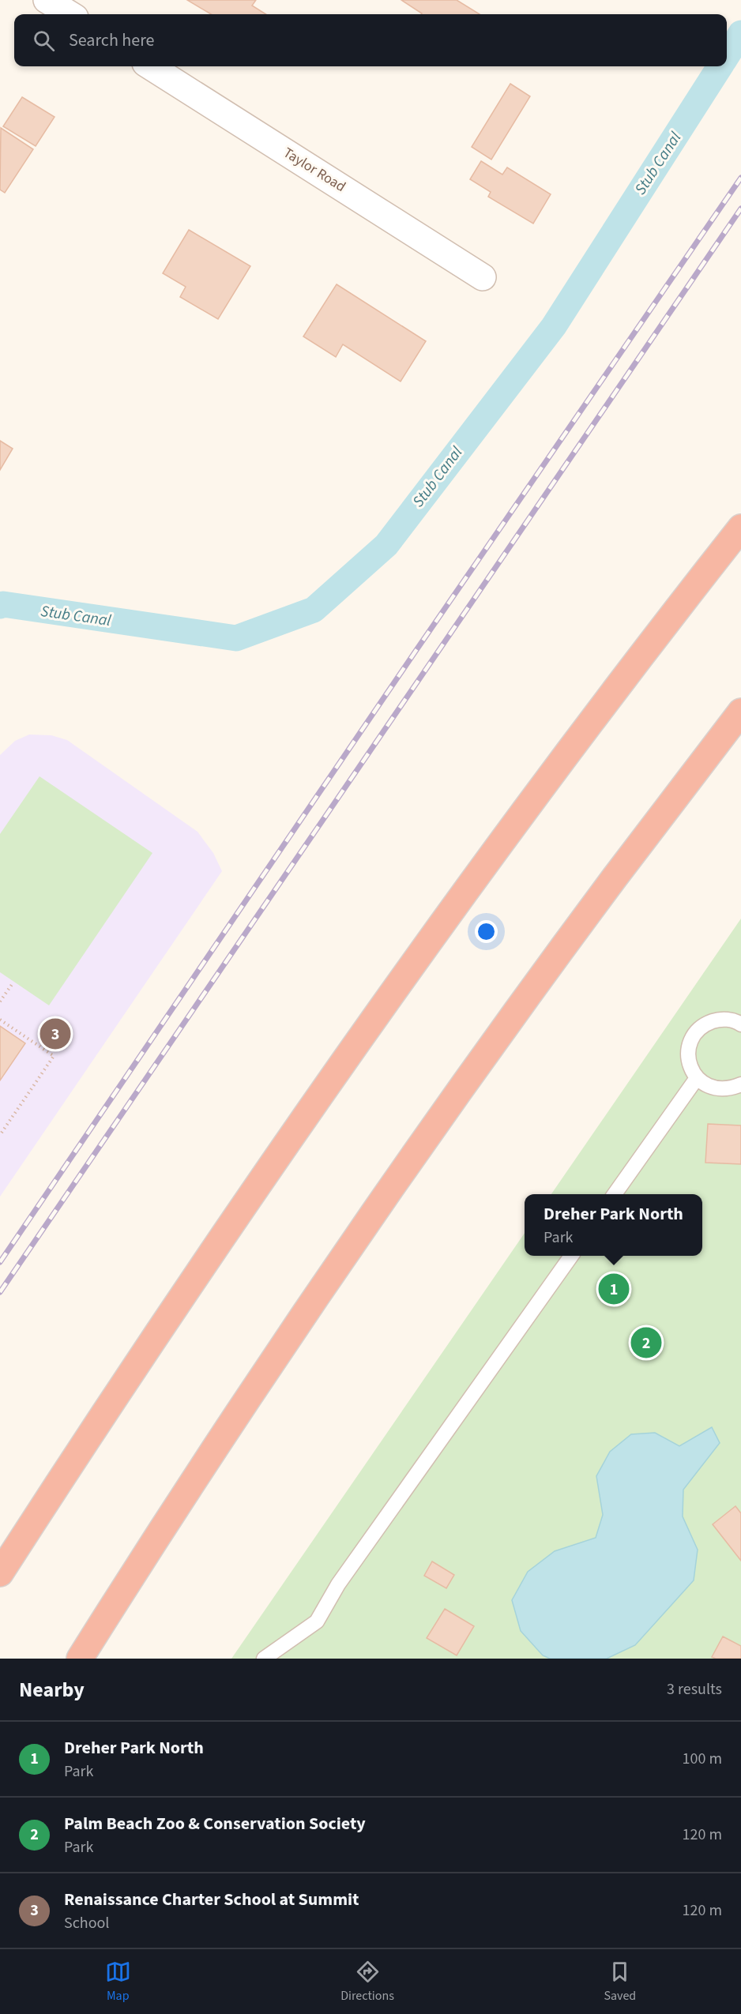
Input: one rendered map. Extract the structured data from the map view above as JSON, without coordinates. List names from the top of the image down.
{
  "streets": {
    "street": ["Taylor Road"]
  },
  "water": ["Stub Canal"],
  "page": {
    "search": "Search here",
    "pins": ["3", "1", "2"],
    "popup": ["Dreher Park North", "Park"],
    "heading": ["Nearby", "3 results"],
    "list": [
      {
        "mark": "1",
        "name": "Dreher Park North",
        "note": "Park",
        "value": "100 m"
      },
      {
        "mark": "2",
        "name": "Palm Beach Zoo & Conservation Society",
        "note": "Park",
        "value": "120 m"
      },
      {
        "mark": "3",
        "name": "Renaissance Charter School at Summit",
        "note": "School",
        "value": "120 m"
      }
    ],
    "nav": ["Map", "Directions", "Saved"]
  }
}
